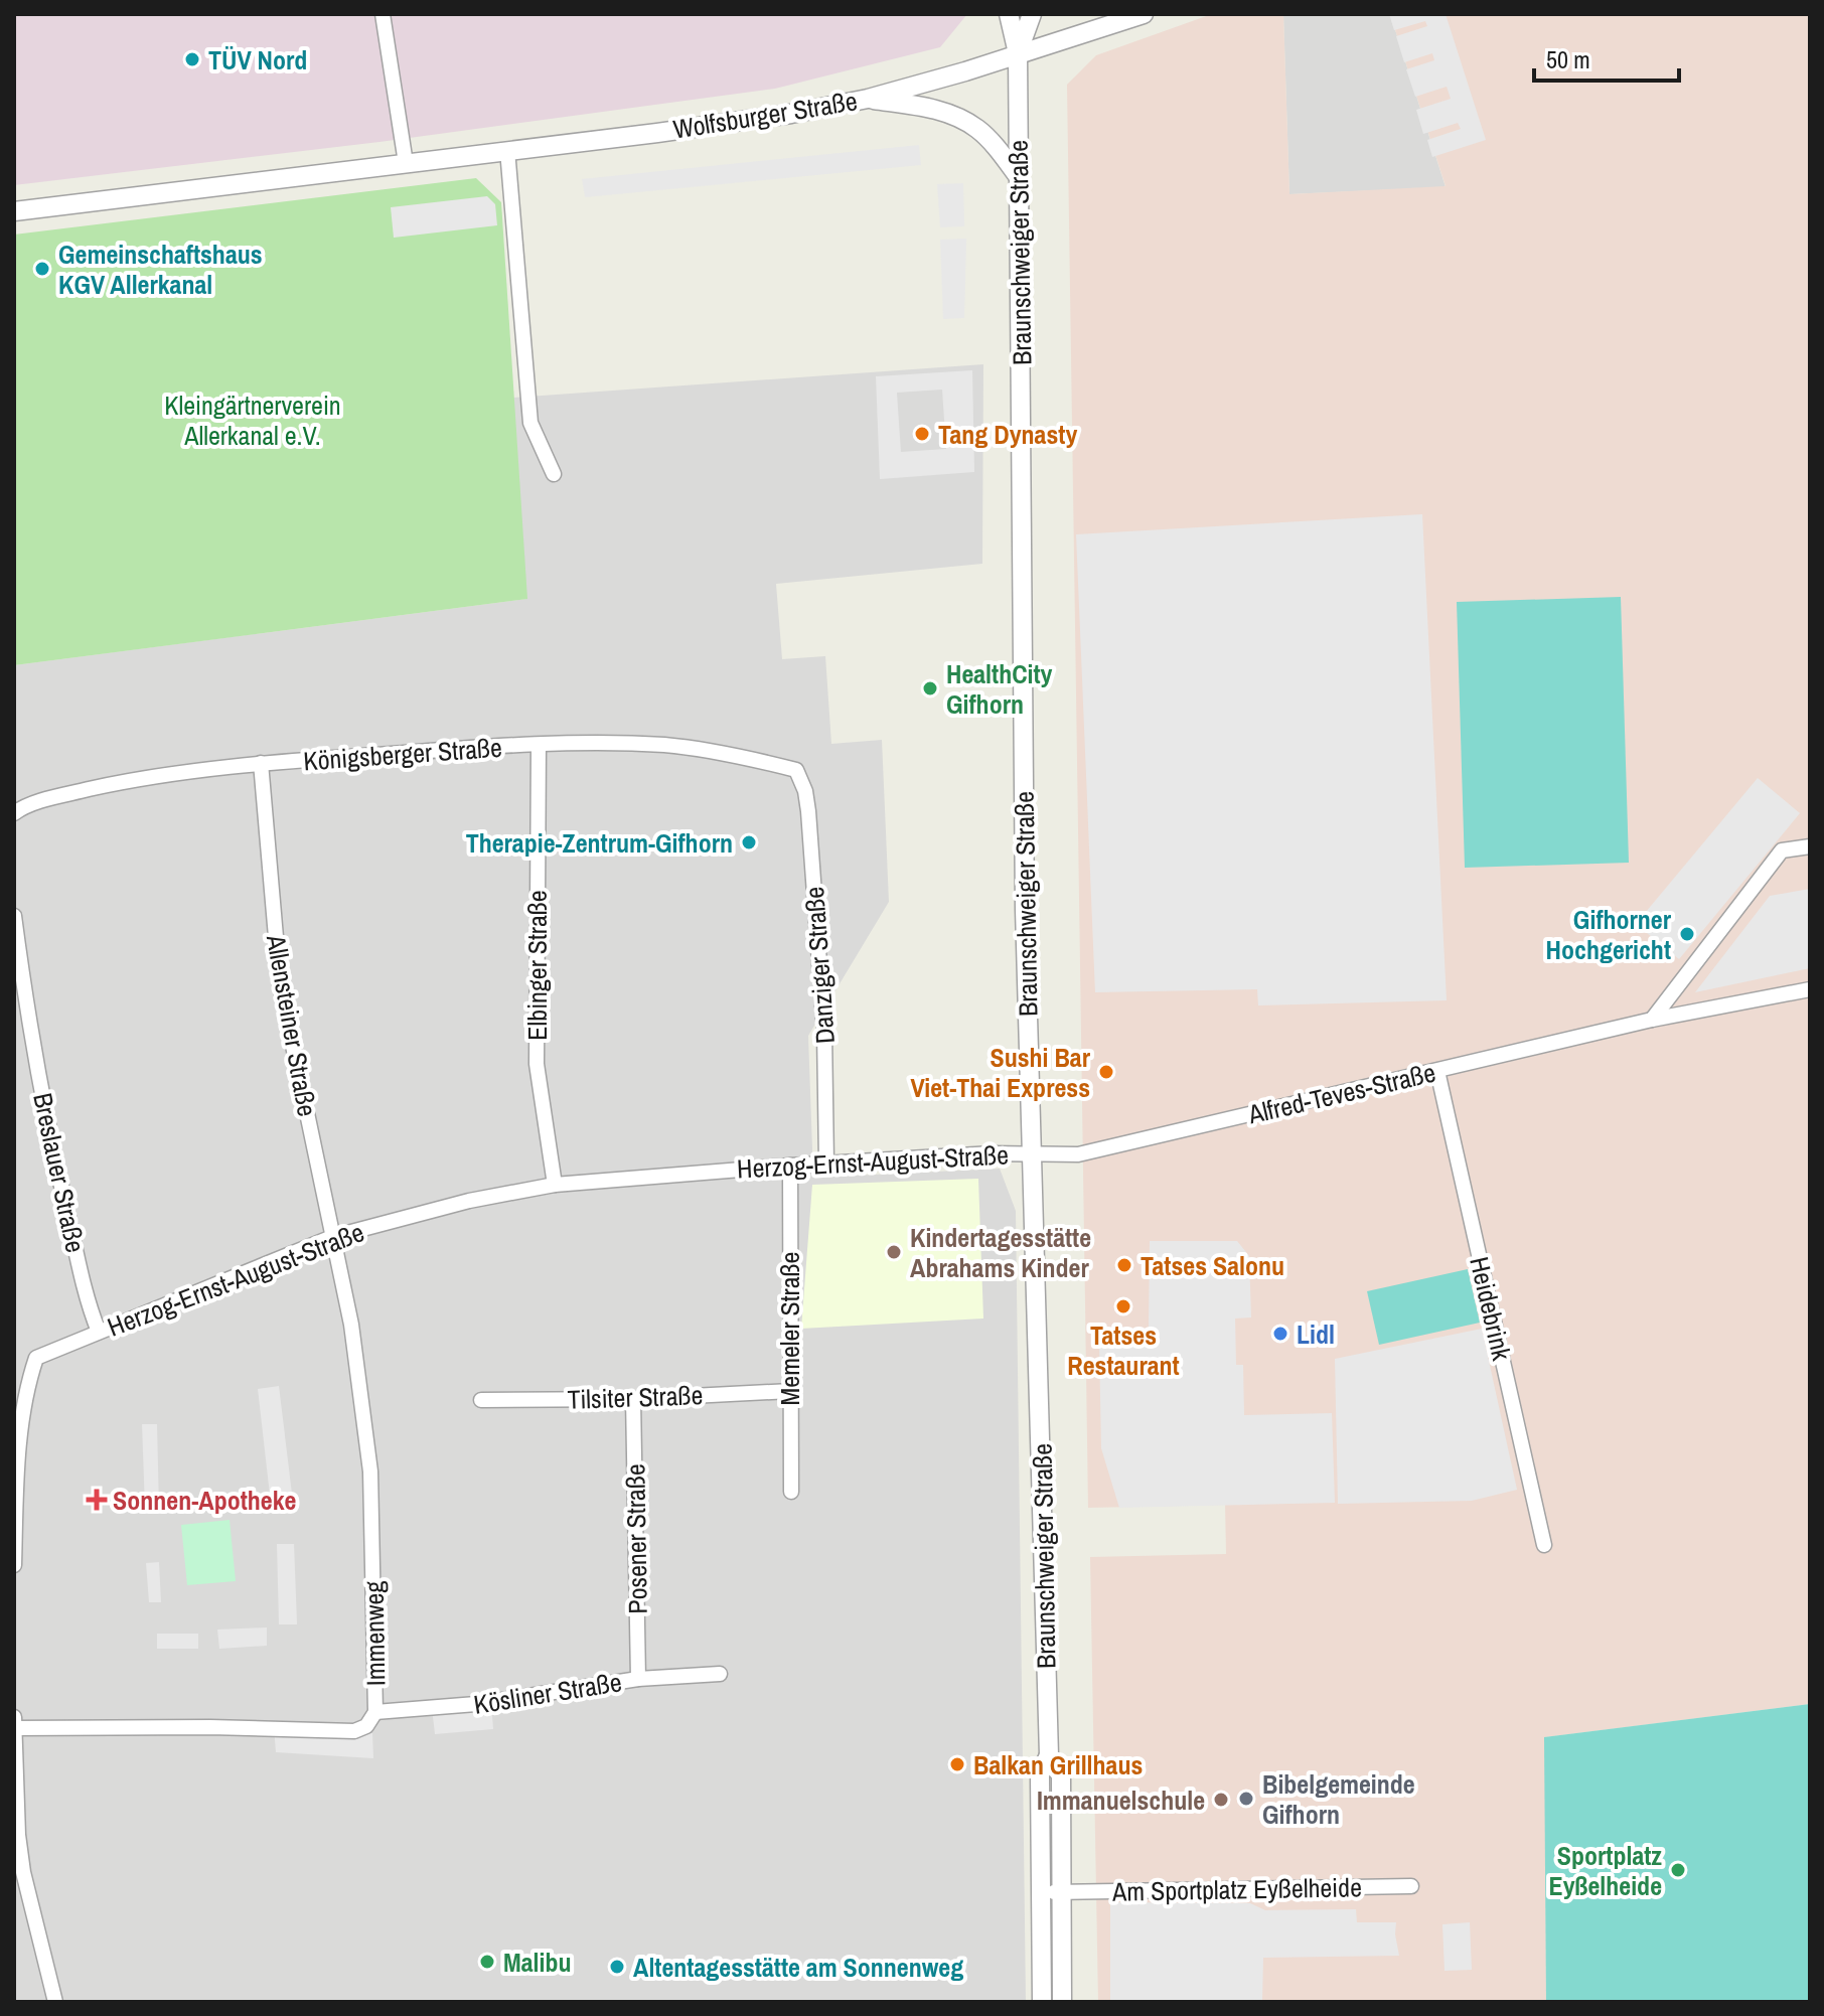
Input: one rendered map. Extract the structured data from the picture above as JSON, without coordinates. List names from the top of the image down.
{
  "streets": {
    "street": [
      "Wolfsburger Straße",
      "Braunschweiger Straße",
      "Königsberger Straße",
      "Elbinger Straße",
      "Danziger Straße",
      "Allensteiner Straße",
      "Alfred-Teves-Straße",
      "Herzog-Ernst-August-Straße",
      "Breslauer Straße",
      "Heidebrink",
      "Memeler Straße",
      "Tilsiter Straße",
      "Posener Straße",
      "Immenweg",
      "Kösliner Straße",
      "Am Sportplatz Eyßelheide"
    ]
  },
  "crossings": [
    ["Wolfsburger Straße", "Braunschweiger Straße"],
    ["Braunschweiger Straße", "Alfred-Teves-Straße"],
    ["Braunschweiger Straße", "Herzog-Ernst-August-Straße"],
    ["Braunschweiger Straße", "Am Sportplatz Eyßelheide"],
    ["Königsberger Straße", "Elbinger Straße"],
    ["Königsberger Straße", "Danziger Straße"],
    ["Königsberger Straße", "Allensteiner Straße"],
    ["Elbinger Straße", "Herzog-Ernst-August-Straße"],
    ["Danziger Straße", "Herzog-Ernst-August-Straße"],
    ["Allensteiner Straße", "Herzog-Ernst-August-Straße"],
    ["Allensteiner Straße", "Immenweg"],
    ["Alfred-Teves-Straße", "Herzog-Ernst-August-Straße"],
    ["Alfred-Teves-Straße", "Heidebrink"],
    ["Herzog-Ernst-August-Straße", "Breslauer Straße"],
    ["Herzog-Ernst-August-Straße", "Memeler Straße"],
    ["Herzog-Ernst-August-Straße", "Immenweg"],
    ["Memeler Straße", "Tilsiter Straße"],
    ["Tilsiter Straße", "Posener Straße"],
    ["Posener Straße", "Kösliner Straße"],
    ["Immenweg", "Kösliner Straße"]
  ],
  "parks": ["Kleingärtnerverein Allerkanal e.V."],
  "places": {
    "other": [
      "TÜV Nord",
      "Gemeinschaftshaus KGV Allerkanal",
      "Tang Dynasty",
      "HealthCity Gifhorn",
      "Therapie-Zentrum-Gifhorn",
      "Gifhorner Hochgericht",
      "Sushi Bar Viet-Thai Express",
      "Kindertagesstätte Abrahams Kinder",
      "Tatses Salonu",
      "Tatses Restaurant",
      "Lidl",
      "Balkan Grillhaus",
      "Bibelgemeinde Gifhorn",
      "Immanuelschule",
      "Sportplatz Eyßelheide",
      "Malibu",
      "Altentagesstätte am Sonnenweg"
    ],
    "health": ["Sonnen-Apotheke"]
  },
  "scale_bar": "50 m"
}
